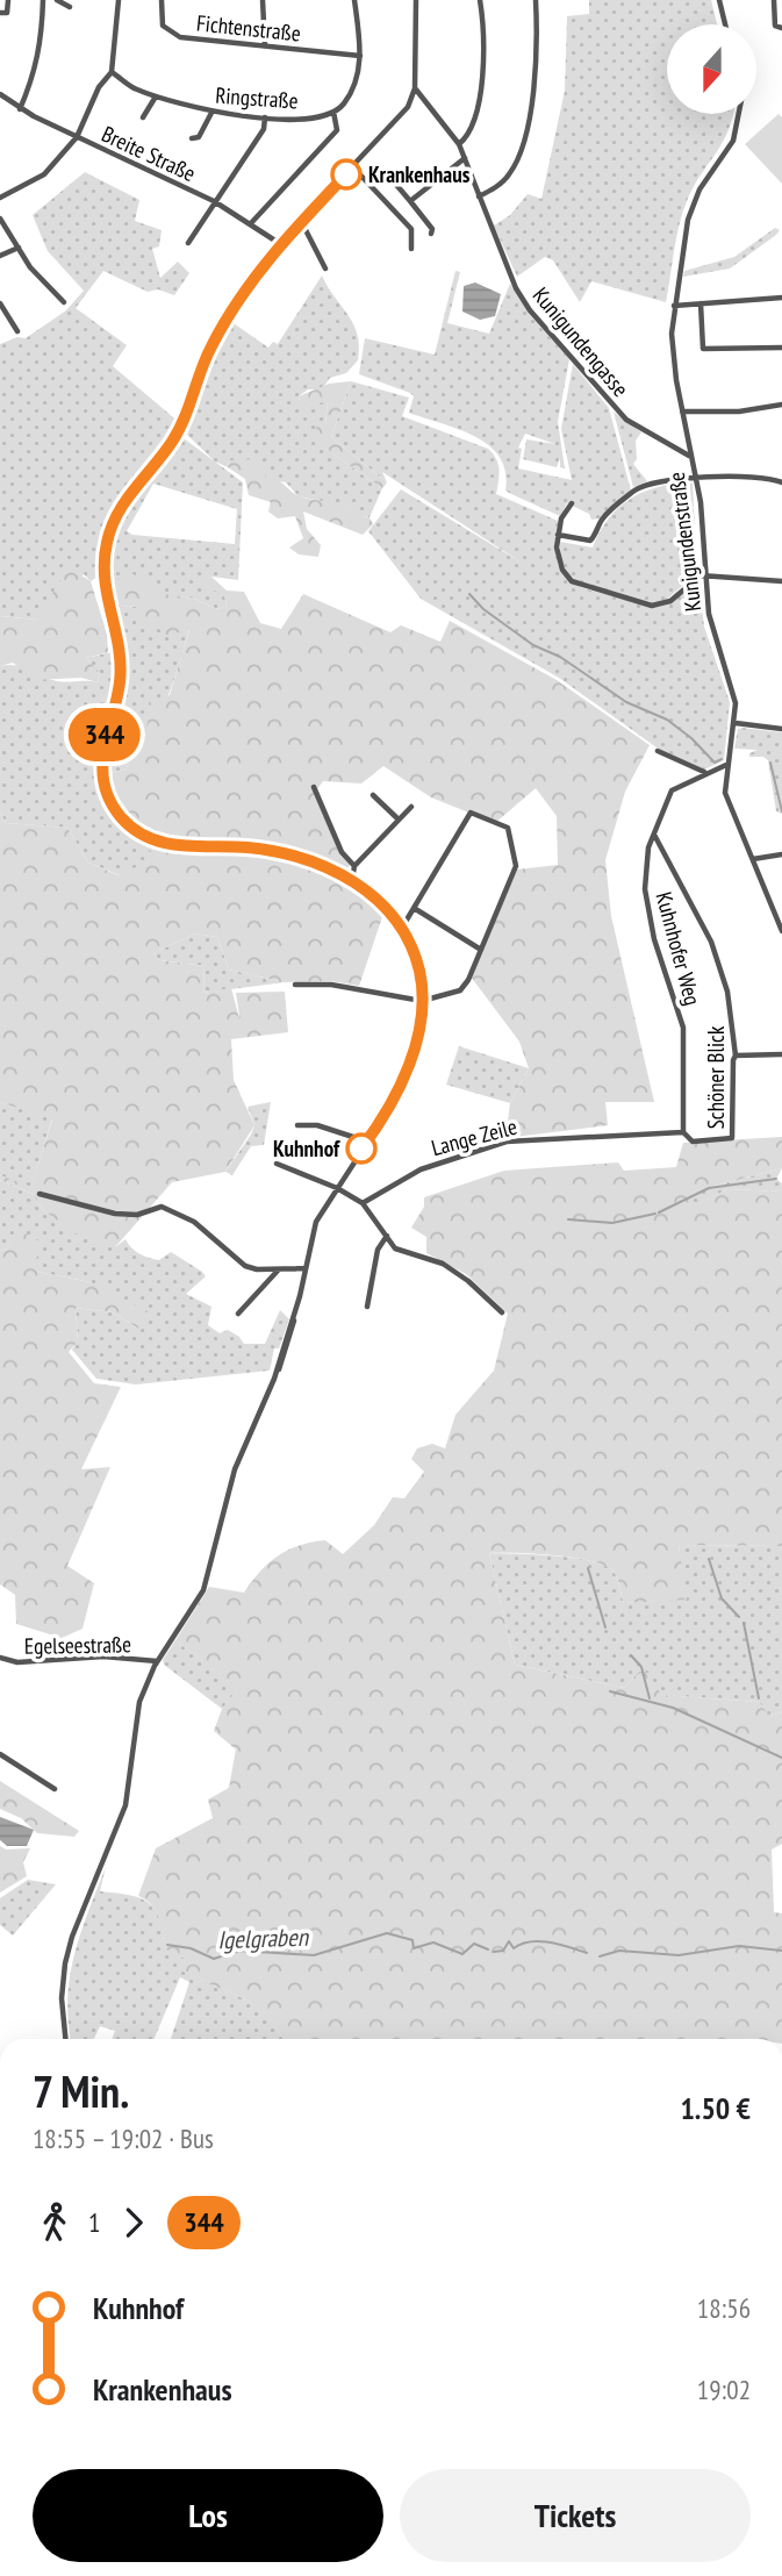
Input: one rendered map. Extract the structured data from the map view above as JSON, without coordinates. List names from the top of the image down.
{
  "streets": {
    "street": [
      "Fichtenstraße",
      "Ringstraße",
      "Breite Straße",
      "Kunigundengasse",
      "Kunigundenstraße",
      "Kuhnhofer Weg",
      "Schöner Blick",
      "Lange Zeile",
      "Egelseestraße"
    ]
  },
  "crossings": [
    ["Kunigundengasse", "Kunigundenstraße"],
    ["Kunigundenstraße", "Kuhnhofer Weg"],
    ["Kuhnhofer Weg", "Schöner Blick"],
    ["Kuhnhofer Weg", "Lange Zeile"],
    ["Schöner Blick", "Lange Zeile"]
  ],
  "water": ["Igelgraben"],
  "places": ["Krankenhaus", "Kuhnhof"],
  "lines": ["bus line 344"],
  "north": "bottom",
  "page": {
    "on_map": "344",
    "heading": ["7 Min.", "18:55 – 19:02 · Bus", "1.50 €"],
    "legs": ["1", "344"],
    "list": [
      {
        "name": "Kuhnhof",
        "value": "18:56"
      },
      {
        "name": "Krankenhaus",
        "value": "19:02"
      }
    ],
    "buttons": ["Los", "Tickets"]
  }
}
